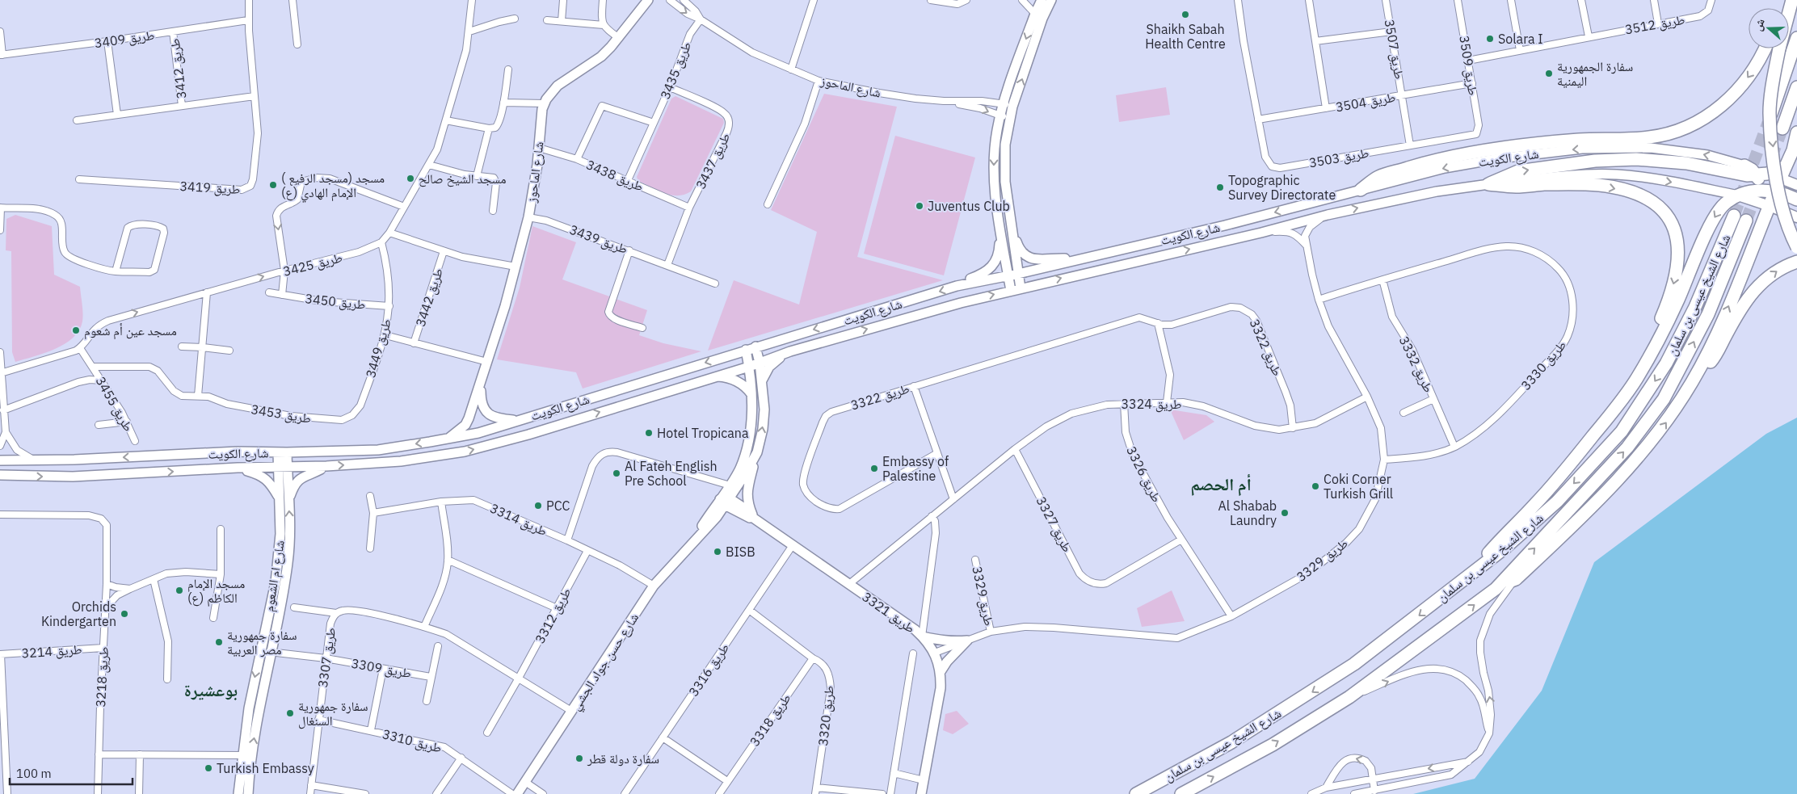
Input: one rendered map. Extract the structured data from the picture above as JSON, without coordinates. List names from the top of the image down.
{
  "streets": {
    "highway": ["شارع الشيخ عيسى بن سلمان"],
    "main road": [
      "شارع الماحوز",
      "شارع الكويت",
      "شارع ام الشعوم",
      "طريق 3321",
      "شارع حسن جواد الجشي"
    ],
    "street": [
      "طريق 3512",
      "طريق 3409",
      "طريق 3507",
      "طريق 3509",
      "طريق 3412",
      "طريق 3435",
      "طريق 3504",
      "طريق 3503",
      "طريق 3437",
      "طريق 3438",
      "طريق 3419",
      "طريق 3439",
      "طريق 3425",
      "طريق 3442",
      "طريق 3450",
      "طريق 3322",
      "طريق 3449",
      "طريق 3332",
      "طريق 3330",
      "طريق 3455",
      "طريق 3324",
      "طريق 3453",
      "طريق 3326",
      "طريق 3314",
      "طريق 3327",
      "طريق 3329",
      "طريق 3312",
      "طريق 3214",
      "طريق 3307",
      "طريق 3309",
      "طريق 3316",
      "طريق 3218",
      "طريق 3320",
      "طريق 3318",
      "طريق 3310"
    ]
  },
  "crossings": [
    ["طريق 3512", "طريق 3509"],
    ["طريق 3409", "طريق 3412"],
    ["طريق 3409", "طريق 3419"],
    ["طريق 3507", "طريق 3504"],
    ["طريق 3507", "طريق 3503"],
    ["طريق 3509", "طريق 3504"],
    ["طريق 3509", "طريق 3503"],
    ["طريق 3412", "طريق 3419"],
    ["طريق 3435", "شارع الماحوز"],
    ["طريق 3435", "طريق 3437"],
    ["طريق 3435", "طريق 3438"],
    ["شارع الماحوز", "شارع الكويت"],
    ["شارع الماحوز", "طريق 3438"],
    ["شارع الماحوز", "طريق 3439"],
    ["شارع الماحوز", "طريق 3442"],
    ["طريق 3504", "طريق 3503"],
    ["شارع الكويت", "طريق 3329"],
    ["شارع الكويت", "شارع ام الشعوم"],
    ["شارع الكويت", "شارع حسن جواد الجشي"],
    ["طريق 3437", "طريق 3438"],
    ["طريق 3437", "طريق 3439"],
    ["طريق 3425", "طريق 3442"],
    ["طريق 3425", "طريق 3449"],
    ["طريق 3425", "طريق 3455"],
    ["طريق 3450", "طريق 3449"],
    ["طريق 3322", "طريق 3324"],
    ["طريق 3449", "طريق 3453"],
    ["طريق 3332", "طريق 3330"],
    ["طريق 3330", "طريق 3329"],
    ["طريق 3455", "طريق 3453"],
    ["طريق 3324", "طريق 3326"],
    ["طريق 3324", "طريق 3327"],
    ["طريق 3324", "طريق 3329"],
    ["طريق 3324", "طريق 3321"],
    ["طريق 3326", "طريق 3327"],
    ["طريق 3326", "طريق 3329"],
    ["طريق 3314", "طريق 3312"],
    ["طريق 3314", "شارع حسن جواد الجشي"],
    ["طريق 3329", "طريق 3321"],
    ["شارع ام الشعوم", "طريق 3309"],
    ["طريق 3321", "شارع حسن جواد الجشي"],
    ["طريق 3321", "طريق 3316"],
    ["طريق 3214", "طريق 3218"],
    ["طريق 3307", "طريق 3309"],
    ["طريق 3307", "طريق 3310"],
    ["طريق 3309", "طريق 3310"],
    ["طريق 3316", "طريق 3320"],
    ["طريق 3320", "طريق 3318"]
  ],
  "one_way": ["طريق 3425"],
  "districts": ["أم الحصم", "بوعشيرة"],
  "places": [
    "Shaikh Sabah Health Centre",
    "Solara I",
    "سفارة الجمهورية اليمنية",
    "مسجد الشيخ صالح",
    "( مسجد الرفيع) مسجد الإمام الهادي (ع)",
    "Topographic Survey Directorate",
    "Juventus Club",
    "مسجد عين أم شعوم",
    "Hotel Tropicana",
    "Embassy of Palestine",
    "Al Fateh English Pre School",
    "Coki Corner Turkish Grill",
    "PCC",
    "Al Shabab Laundry",
    "BISB",
    "مسجد الإمام الكاظم (ع)",
    "Orchids Kindergarten",
    "سفارة جمهورية مصر العربية",
    "سفارة جمهورية السنغال",
    "سفارة دولة قطر",
    "Turkish Embassy"
  ],
  "scale_bar": "100 m",
  "north": "left"
}
